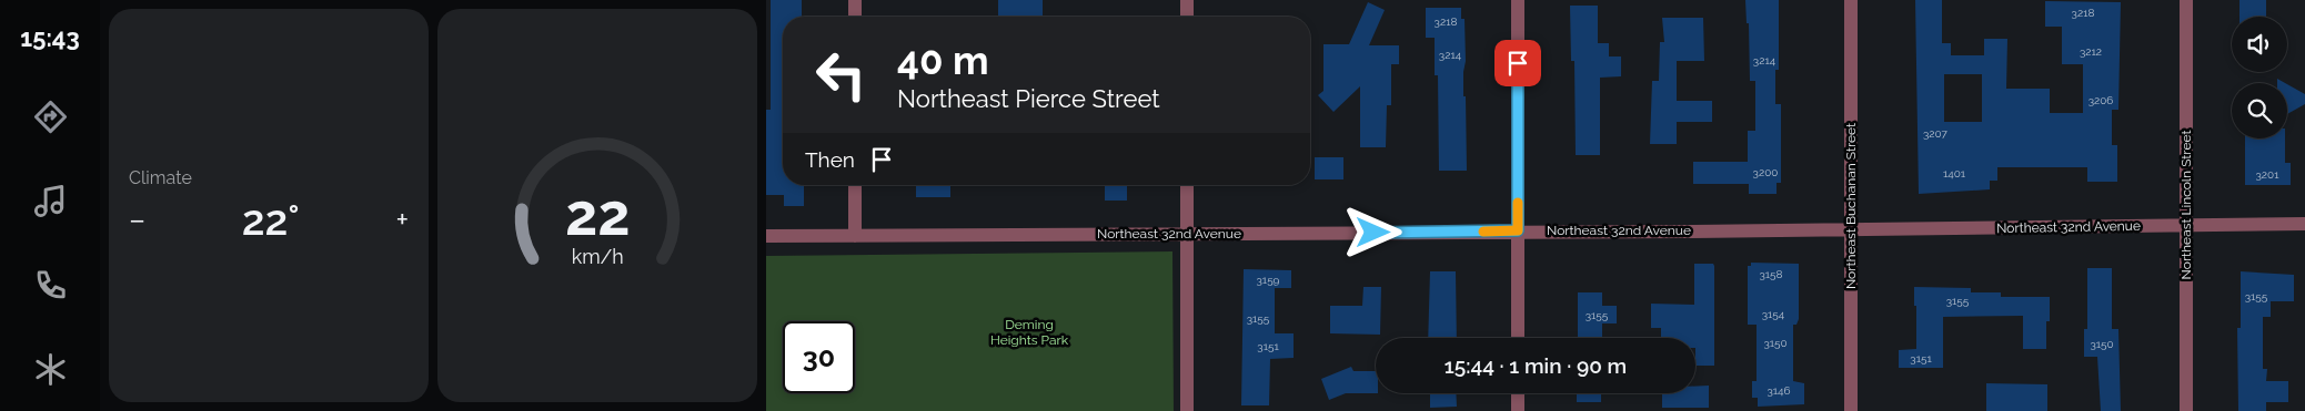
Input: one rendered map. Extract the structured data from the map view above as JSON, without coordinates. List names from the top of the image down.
{
  "streets": {
    "street": ["Northeast Lincoln Street", "Northeast Buchanan Street", "Northeast 32nd Avenue"]
  },
  "crossings": [
    ["Northeast Lincoln Street", "Northeast 32nd Avenue"],
    ["Northeast Buchanan Street", "Northeast 32nd Avenue"]
  ],
  "parks": ["Deming Heights Park"],
  "house_numbers": [
    "3218",
    "3218",
    "3212",
    "3214",
    "3214",
    "3206",
    "3207",
    "3200",
    "1401",
    "3201",
    "3158",
    "3159",
    "3155",
    "3155",
    "3154",
    "3155",
    "3155",
    "3150",
    "3150",
    "3151",
    "3151",
    "3146"
  ],
  "page": {
    "tabs": "15:43",
    "tile": "Climate",
    "turn": ["40 m", "Northeast Pierce Street"],
    "then": "Then",
    "heat": ["−", "22°", "+"],
    "limit": "30",
    "trip": "15:44 · 1 min · 90 m",
    "gauge": ["22", "km/h"]
  }
}
